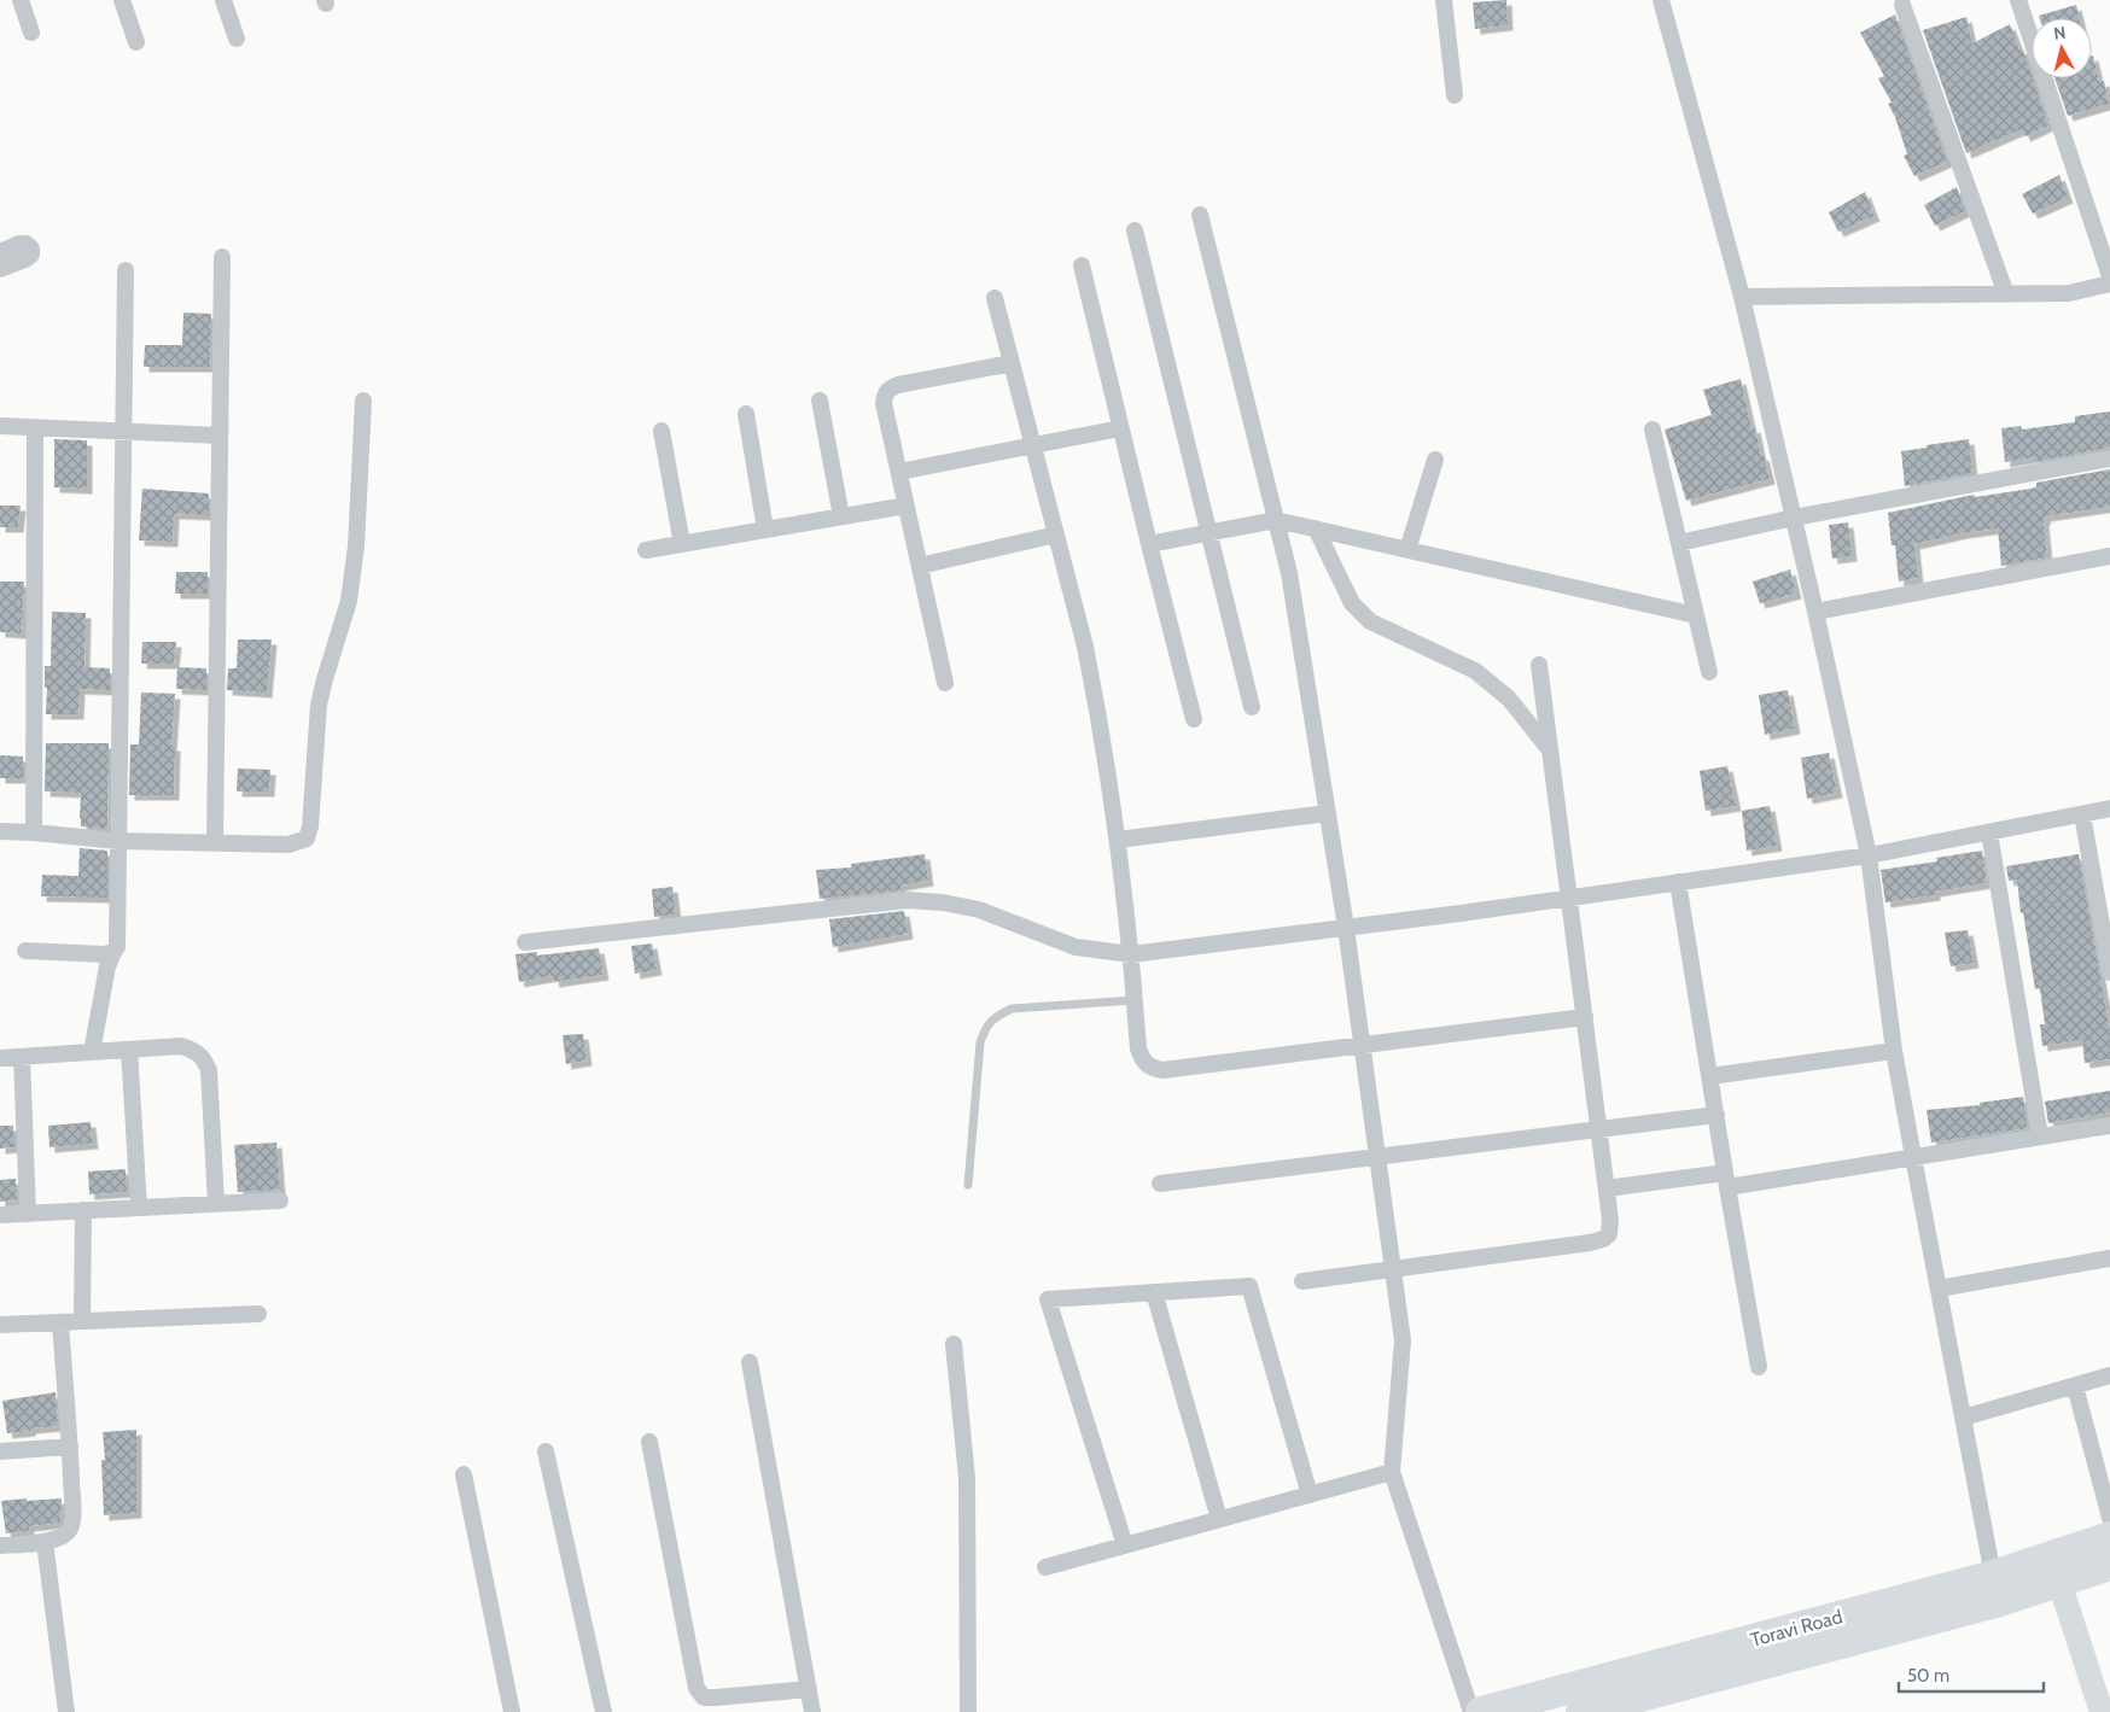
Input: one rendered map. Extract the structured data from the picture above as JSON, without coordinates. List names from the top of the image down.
{
  "streets": {
    "highway": ["Toravi Road"]
  },
  "scale_bar": "50 m",
  "north": "top"
}
